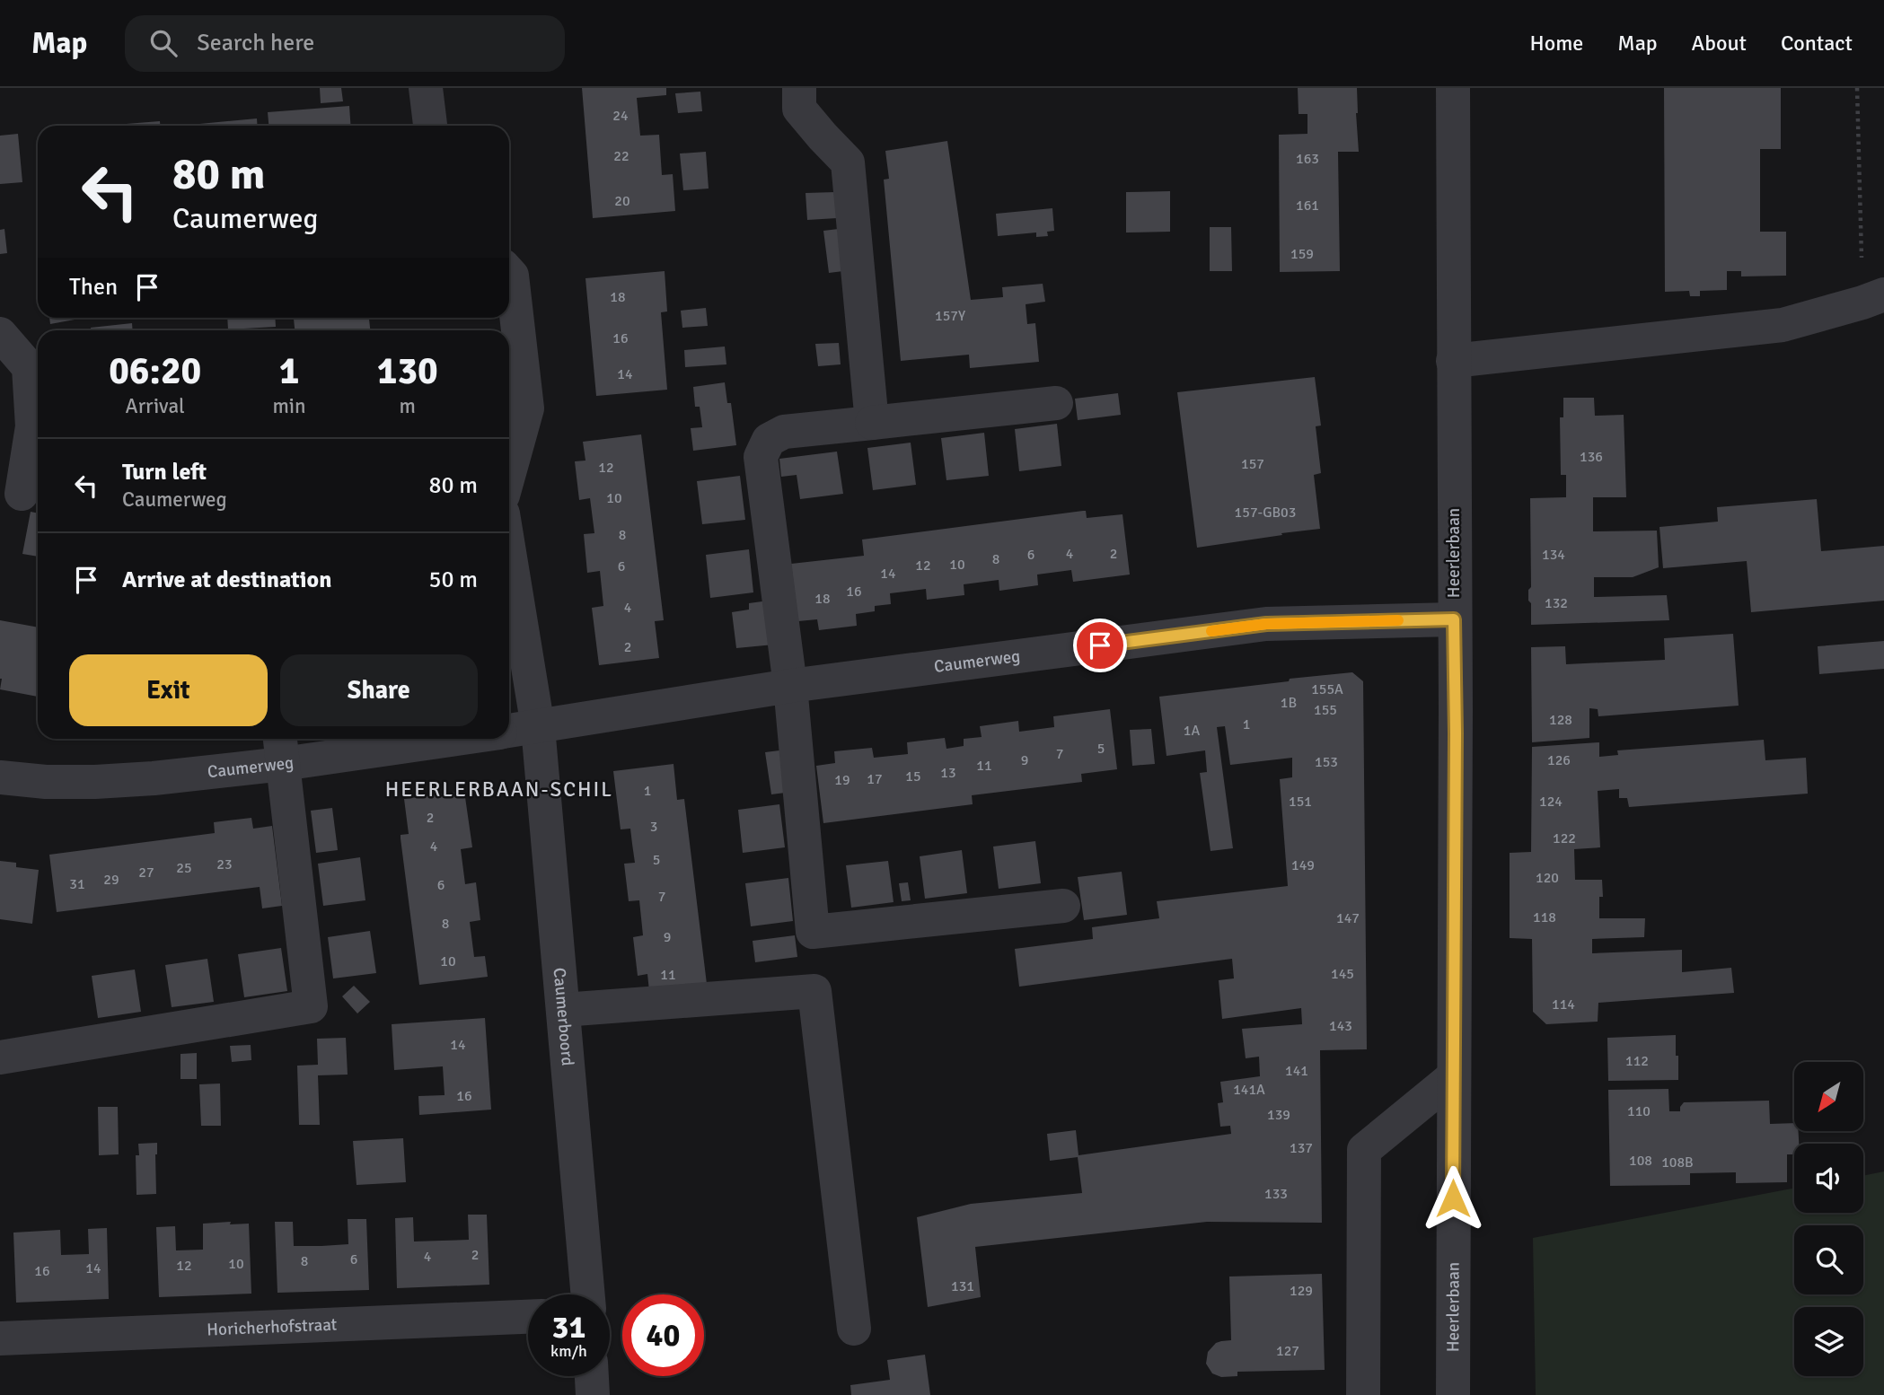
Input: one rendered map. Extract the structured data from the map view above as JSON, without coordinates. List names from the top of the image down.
{
  "streets": {
    "street": [
      "Heerlerbaan",
      "Caumerweg",
      "Caumerboord",
      "Horicherhofstraat"
    ]
  },
  "crossings": [
    ["Heerlerbaan", "Caumerweg"],
    ["Caumerweg", "Caumerboord"]
  ],
  "districts": ["HEERLERBAAN-SCHIL"],
  "house_numbers": [
    "24",
    "22",
    "163",
    "20",
    "161",
    "159",
    "18",
    "157Y",
    "16",
    "14",
    "136",
    "157",
    "12",
    "10",
    "157-GB03",
    "8",
    "4",
    "2",
    "6",
    "134",
    "8",
    "10",
    "12",
    "6",
    "14",
    "16",
    "18",
    "132",
    "4",
    "2",
    "155A",
    "1B",
    "155",
    "128",
    "1",
    "1A",
    "5",
    "7",
    "9",
    "126",
    "153",
    "11",
    "13",
    "15",
    "17",
    "19",
    "1",
    "151",
    "124",
    "2",
    "3",
    "122",
    "4",
    "5",
    "23",
    "149",
    "25",
    "27",
    "120",
    "29",
    "31",
    "6",
    "7",
    "118",
    "147",
    "8",
    "9",
    "10",
    "145",
    "11",
    "114",
    "143",
    "14",
    "112",
    "141",
    "141A",
    "16",
    "110",
    "139",
    "137",
    "108",
    "108B",
    "133",
    "2",
    "4",
    "6",
    "8",
    "10",
    "12",
    "14",
    "16",
    "131",
    "129",
    "127"
  ],
  "north": "bottom left",
  "page": {
    "header": "Map",
    "search": "Search here",
    "nav": [
      "Home",
      "Map",
      "About",
      "Contact"
    ],
    "turn": ["80 m", "Caumerweg"],
    "then": "Then",
    "eta": [
      "06:20",
      "Arrival",
      "1",
      "min",
      "130",
      "m"
    ],
    "list": [
      {
        "name": "Turn left",
        "note": "Caumerweg",
        "value": "80 m"
      },
      {
        "name": "Arrive at destination",
        "value": "50 m"
      }
    ],
    "buttons": ["Exit", "Share"],
    "speed": "31 km/h",
    "limit": "40"
  }
}
